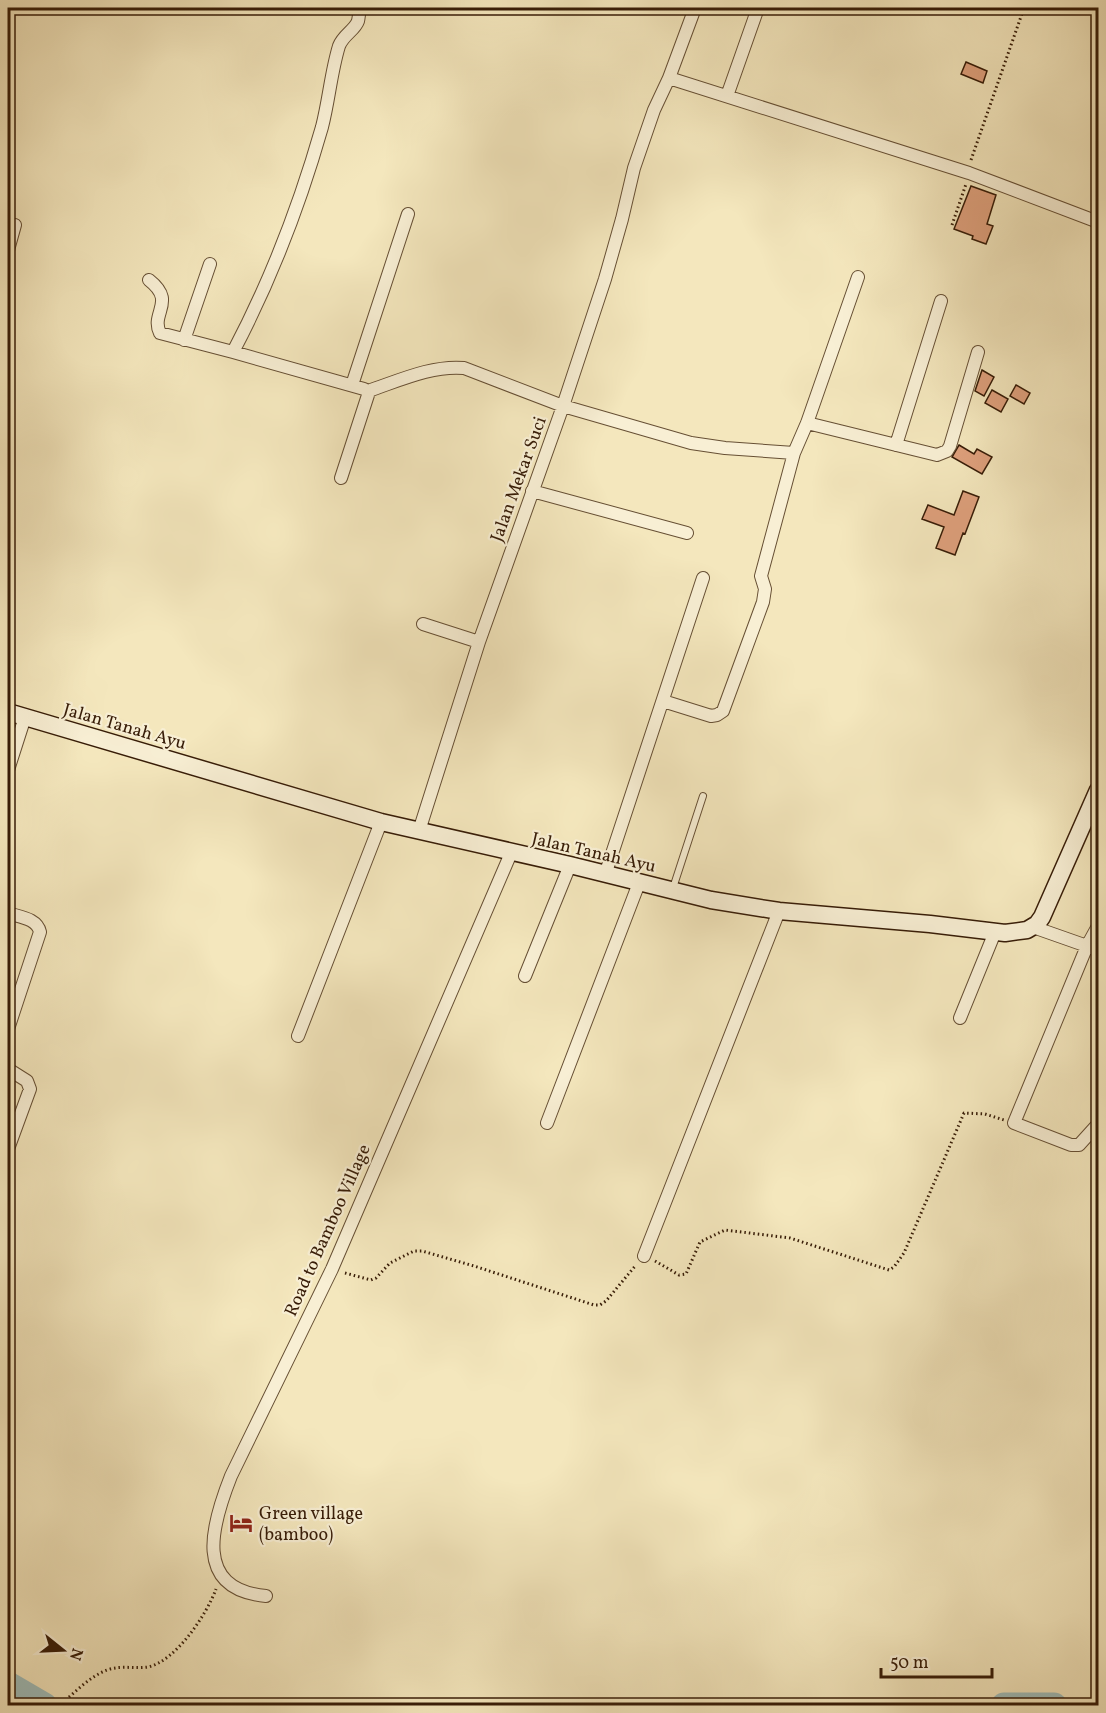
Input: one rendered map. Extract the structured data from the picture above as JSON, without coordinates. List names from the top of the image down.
{
  "streets": {
    "street": ["Jalan Mekar Suci", "Jalan Tanah Ayu", "Road to Bamboo Village"]
  },
  "crossings": [
    ["Jalan Mekar Suci", "Jalan Tanah Ayu"],
    ["Jalan Tanah Ayu", "Road to Bamboo Village"]
  ],
  "places": {
    "hotel": ["Green village (bamboo)"]
  },
  "scale_bar": "50 m",
  "north": "right"
}
